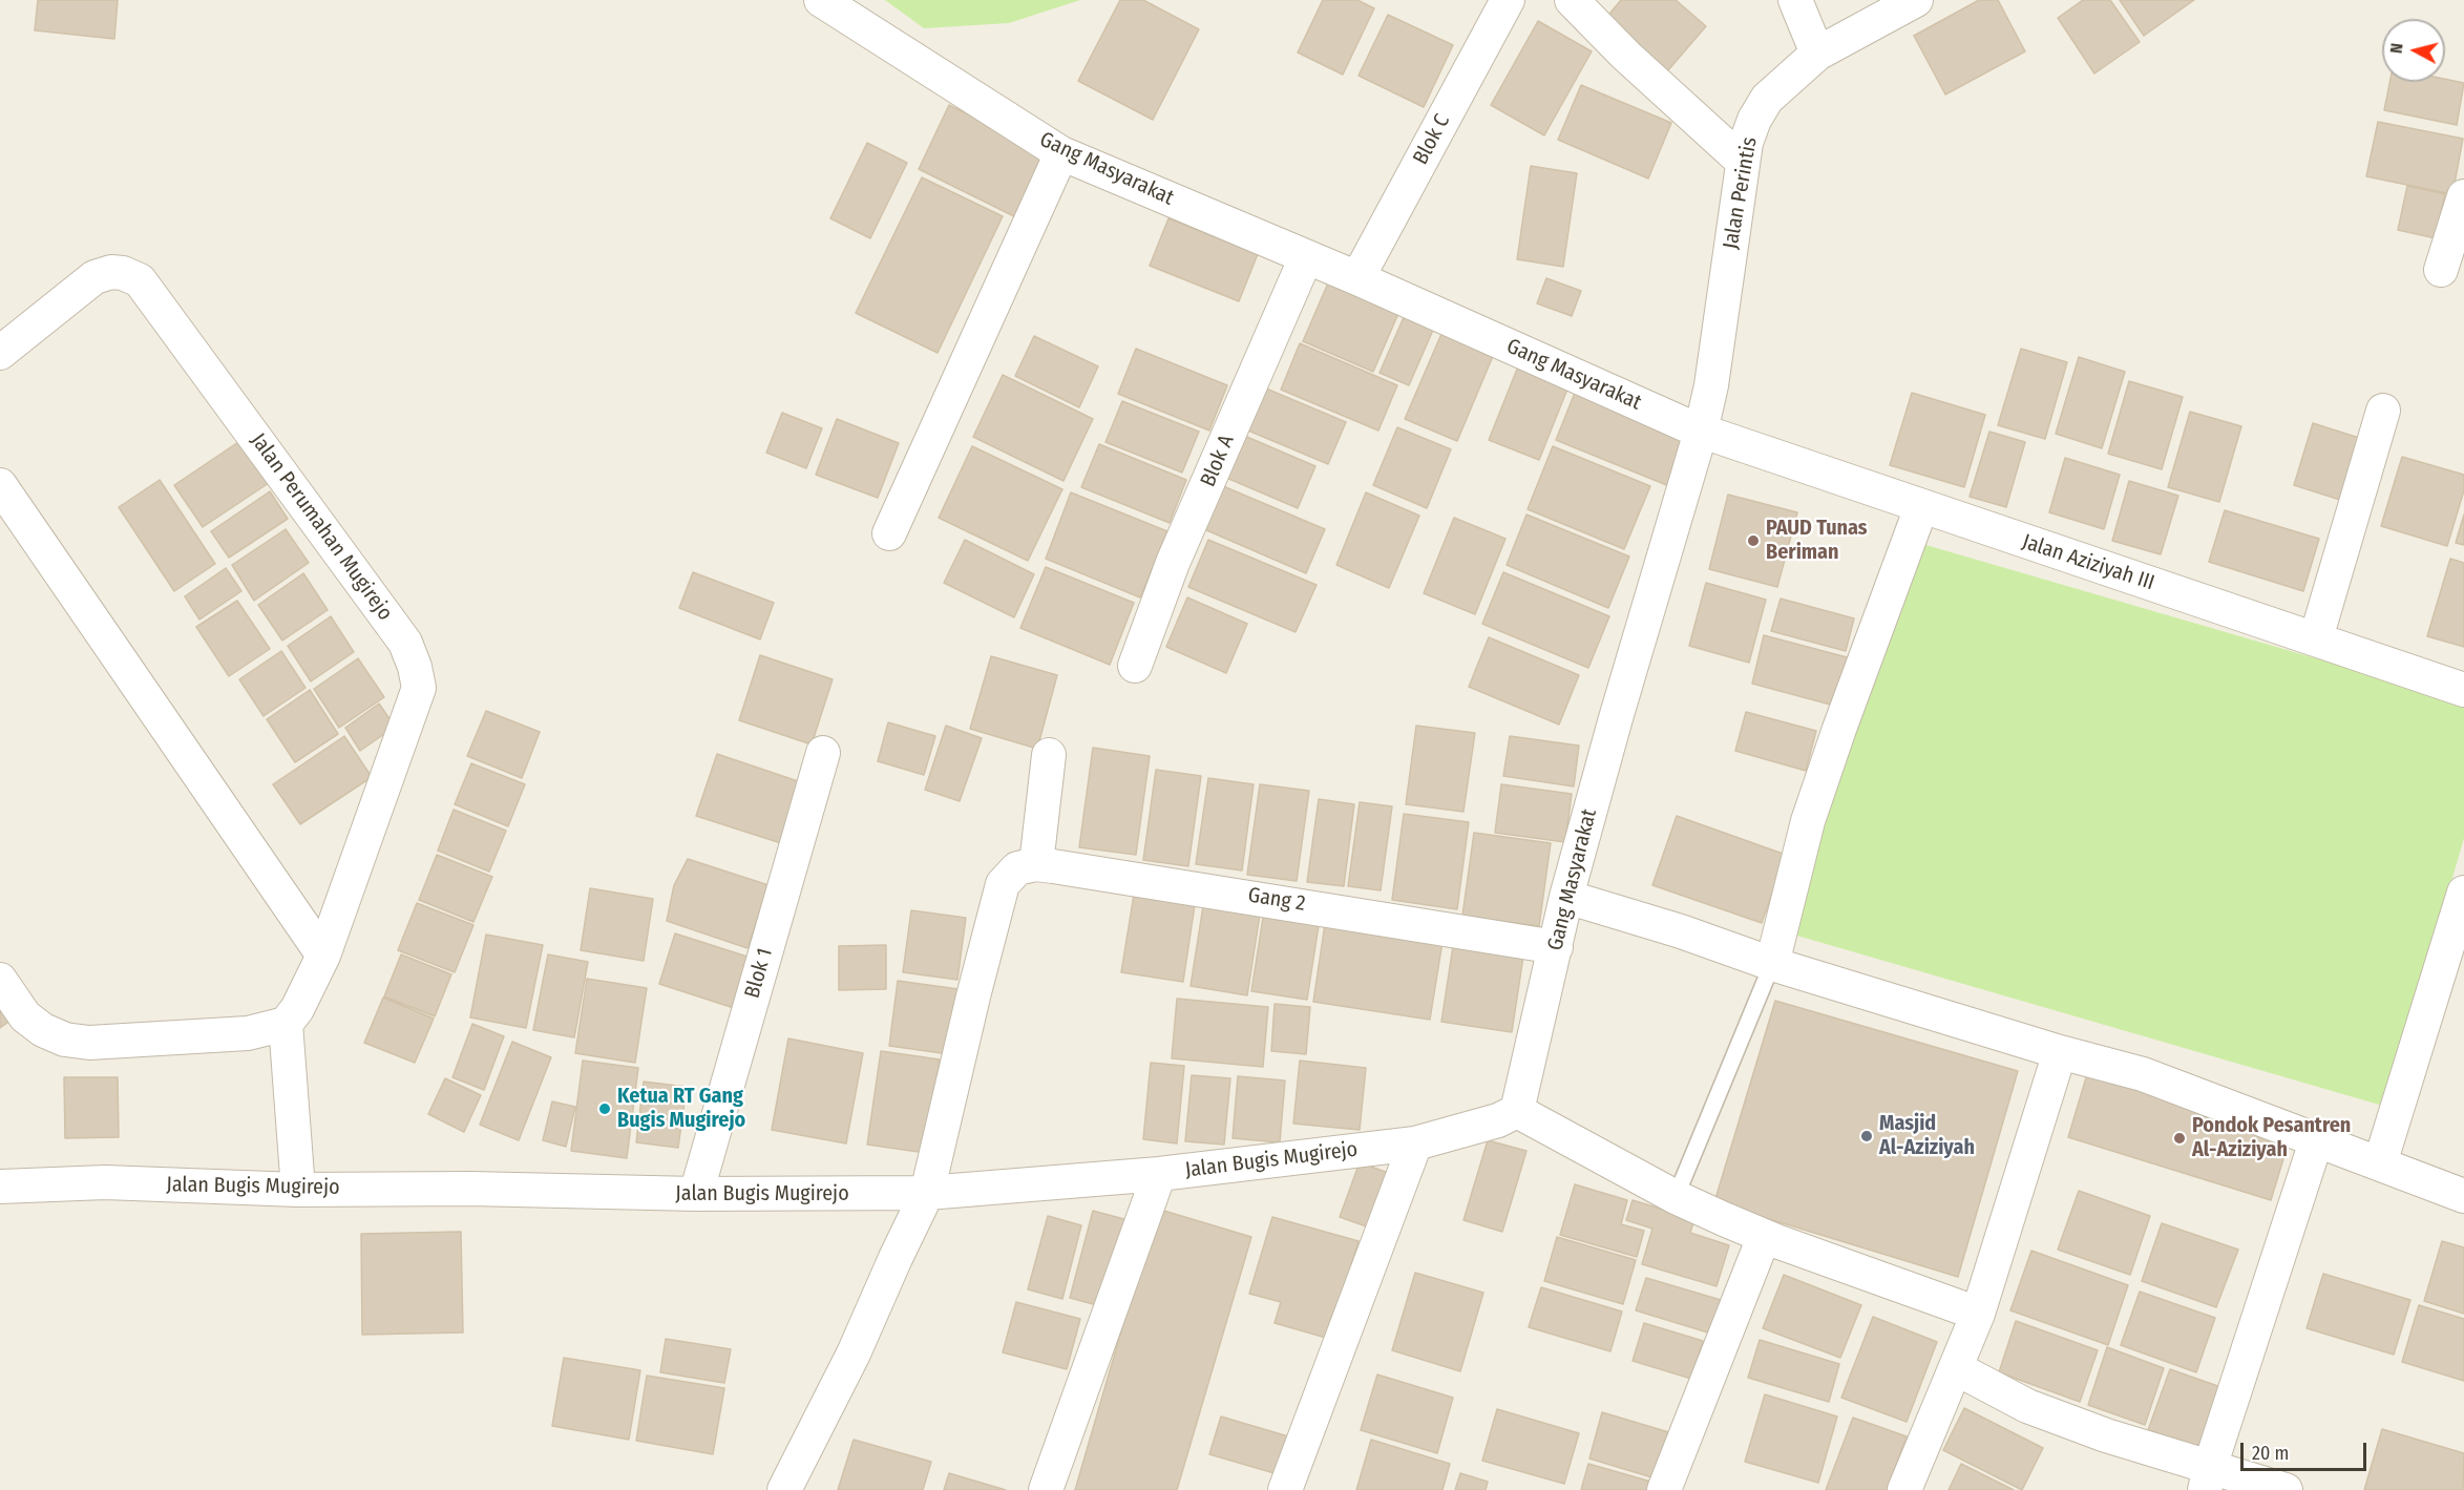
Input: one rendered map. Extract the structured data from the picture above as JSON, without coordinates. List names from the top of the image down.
{
  "streets": {
    "street": [
      "Blok C",
      "Gang Masyarakat",
      "Jalan Perintis",
      "Blok A",
      "Jalan Perumahan Mugirejo",
      "Jalan Aziziyah III",
      "Gang 2",
      "Blok 1",
      "Jalan Bugis Mugirejo"
    ]
  },
  "crossings": [
    ["Blok C", "Gang Masyarakat"],
    ["Gang Masyarakat", "Jalan Perintis"],
    ["Gang Masyarakat", "Blok A"],
    ["Gang Masyarakat", "Jalan Aziziyah III"],
    ["Gang Masyarakat", "Gang 2"],
    ["Gang Masyarakat", "Jalan Bugis Mugirejo"],
    ["Jalan Perintis", "Jalan Aziziyah III"],
    ["Blok 1", "Jalan Bugis Mugirejo"]
  ],
  "places": [
    "PAUD Tunas Beriman",
    "Ketua RT Gang Bugis Mugirejo",
    "Masjid Al-Aziziyah",
    "Pondok Pesantren Al-Aziziyah"
  ],
  "scale_bar": "20 m",
  "north": "left"
}
